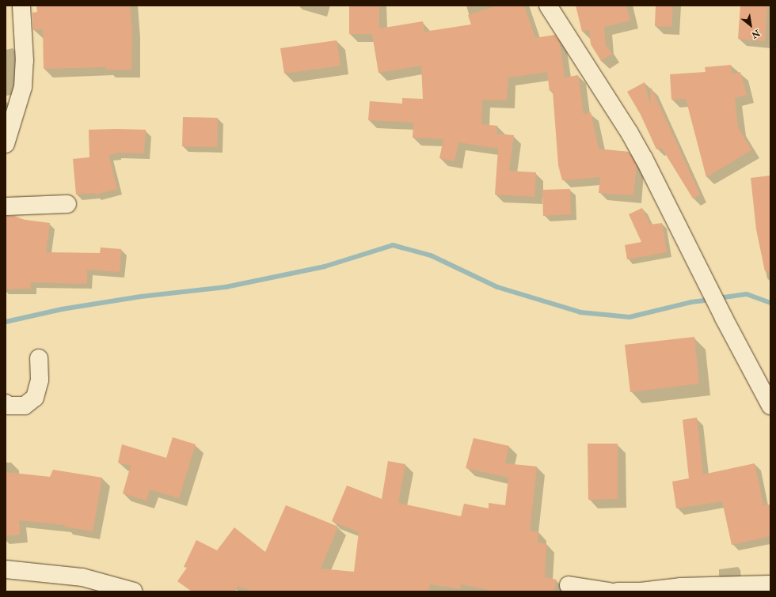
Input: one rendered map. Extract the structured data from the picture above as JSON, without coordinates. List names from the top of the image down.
{
  "north": "bottom right"
}
